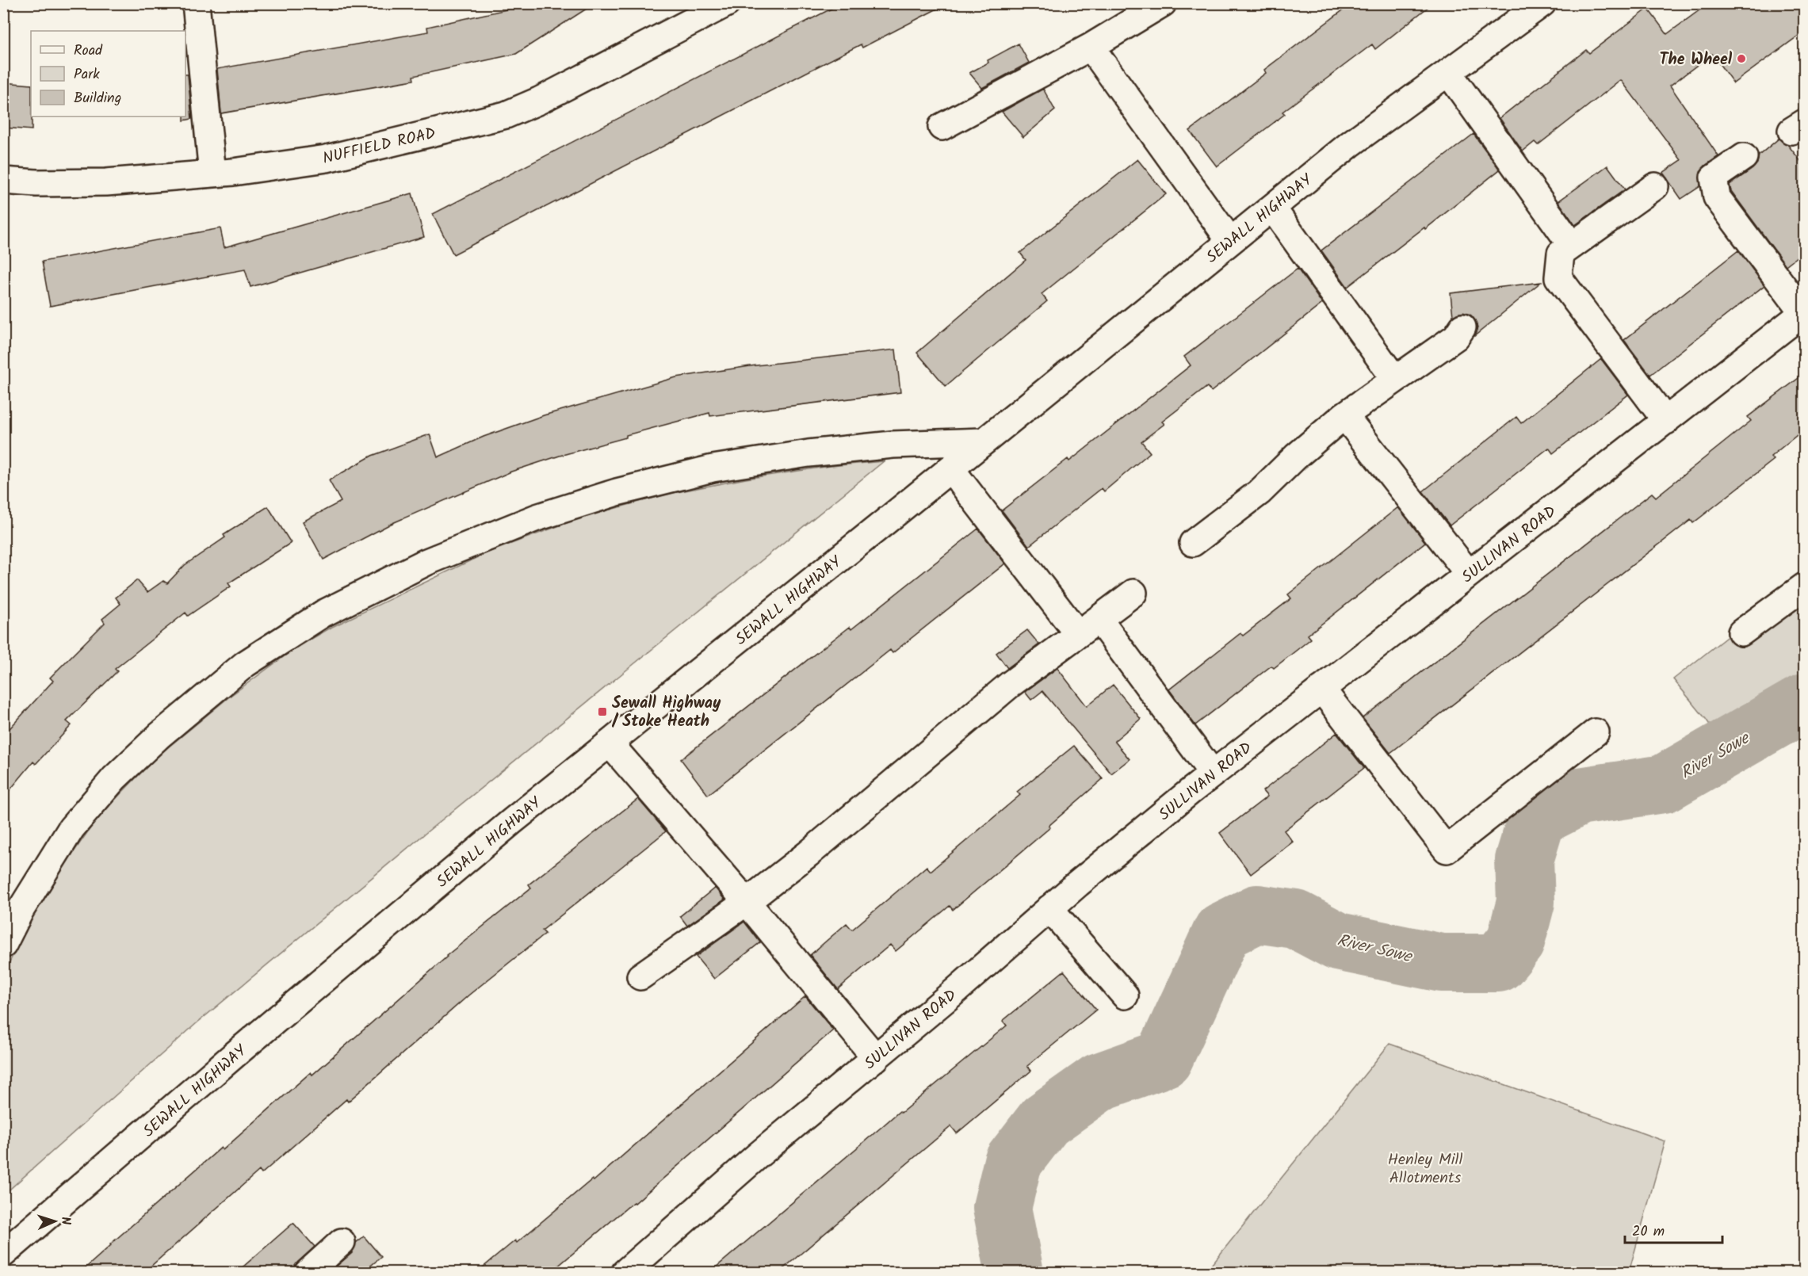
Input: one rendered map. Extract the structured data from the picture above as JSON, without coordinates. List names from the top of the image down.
{
  "streets": {
    "street": ["NUFFIELD ROAD", "SEWALL HIGHWAY", "SULLIVAN ROAD"]
  },
  "water": ["River Sowe"],
  "parks": ["Henley Mill Allotments"],
  "places": {
    "other": ["The Wheel"],
    "transit": ["Sewall Highway / Stoke Heath"]
  },
  "legend": ["Road", "Park", "Building"],
  "scale_bar": "20 m",
  "north": "right"
}
